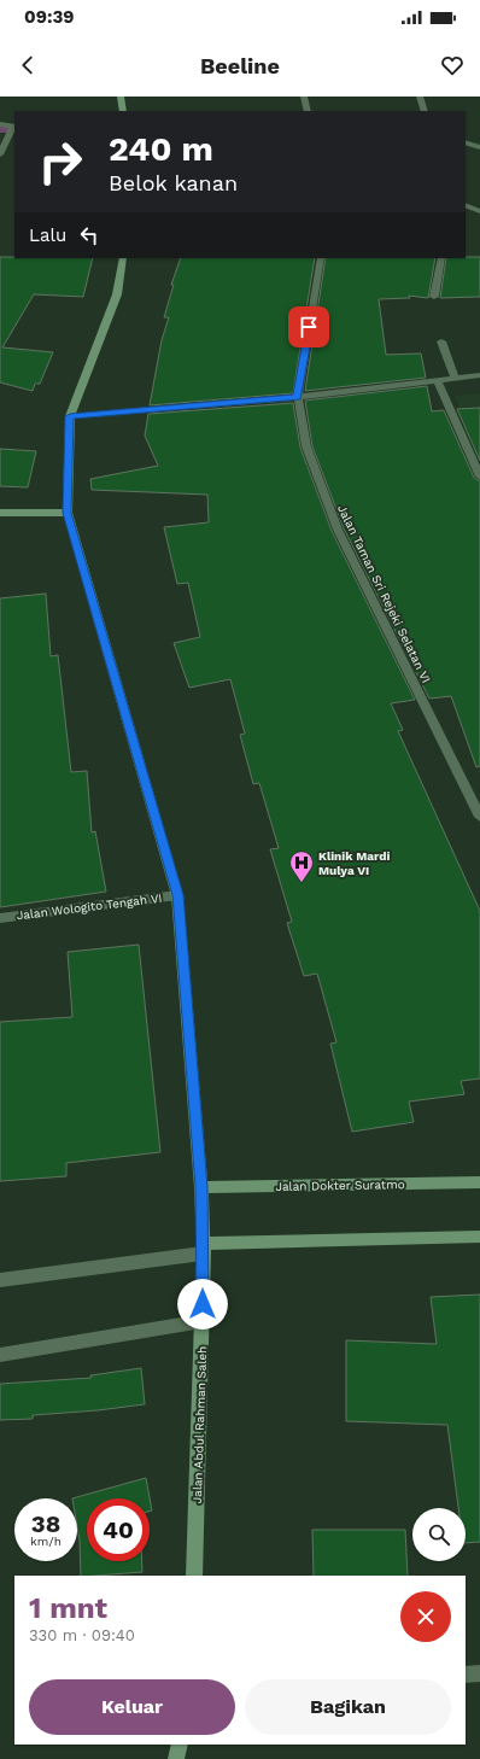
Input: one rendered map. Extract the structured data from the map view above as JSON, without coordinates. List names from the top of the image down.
{
  "streets": {
    "street": [
      "Jalan Taman Sri Rejeki Selatan VI",
      "Jalan Wologito Tengah VI",
      "Jalan Dokter Suratmo",
      "Jalan Abdul Rahman Saleh"
    ]
  },
  "crossings": [
    ["Jalan Wologito Tengah VI", "Jalan Abdul Rahman Saleh"],
    ["Jalan Dokter Suratmo", "Jalan Abdul Rahman Saleh"]
  ],
  "places": {
    "hospital": ["Klinik Mardi Mulya VI"]
  },
  "page": {
    "status": "09:39",
    "header": "Beeline",
    "turn": ["240 m", "Belok kanan"],
    "then": "Lalu",
    "speed": "38 km/h",
    "limit": "40",
    "heading": ["1 mnt", "330 m · 09:40"],
    "buttons": ["Keluar", "Bagikan"]
  }
}
